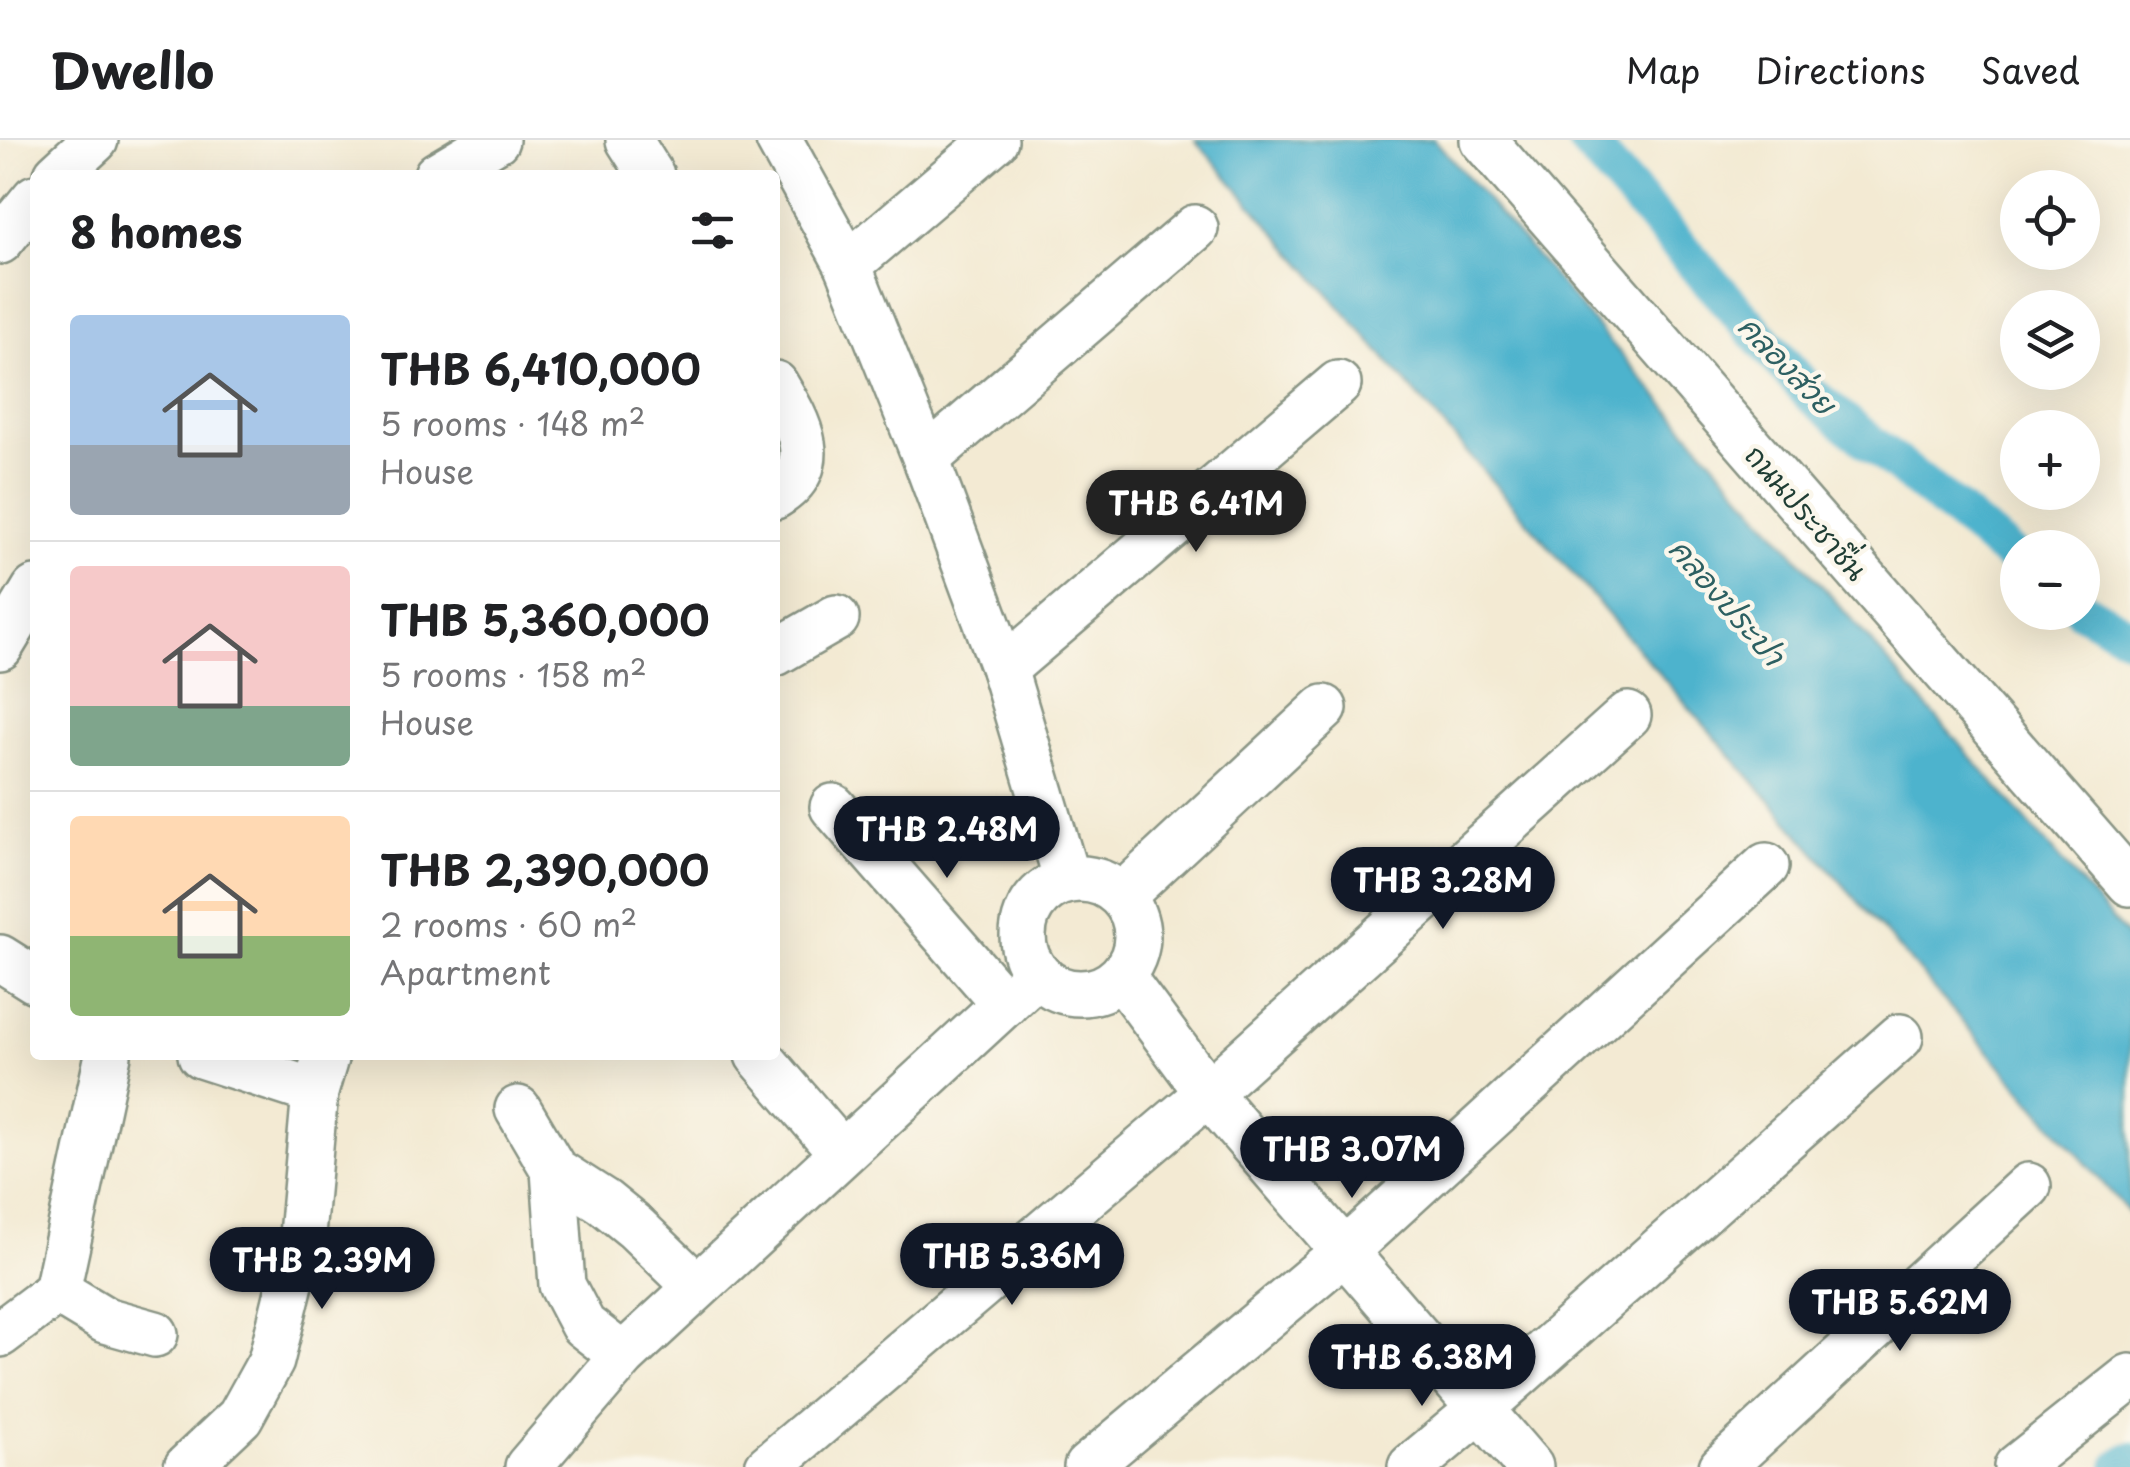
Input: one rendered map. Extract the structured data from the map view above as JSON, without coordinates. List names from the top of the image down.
{
  "streets": {
    "street": ["ถนนประชาชื่น"]
  },
  "water": ["คลองส่วย", "คลองประปา"],
  "page": {
    "header": "Dwello",
    "nav": ["Map", "Directions", "Saved"],
    "map_buttons": ["+", "−"],
    "heading": "8 homes",
    "list": [
      {
        "name": "THB 6,410,000",
        "note": "5 rooms · 148 m² · House"
      },
      {
        "name": "THB 5,360,000",
        "note": "5 rooms · 158 m² · House"
      },
      {
        "name": "THB 2,390,000",
        "note": "2 rooms · 60 m² · Apartment"
      }
    ],
    "price": [
      "THB 6.41M",
      "THB 2.48M",
      "THB 3.28M",
      "THB 3.07M",
      "THB 5.36M",
      "THB 2.39M",
      "THB 5.62M",
      "THB 6.38M"
    ]
  }
}
